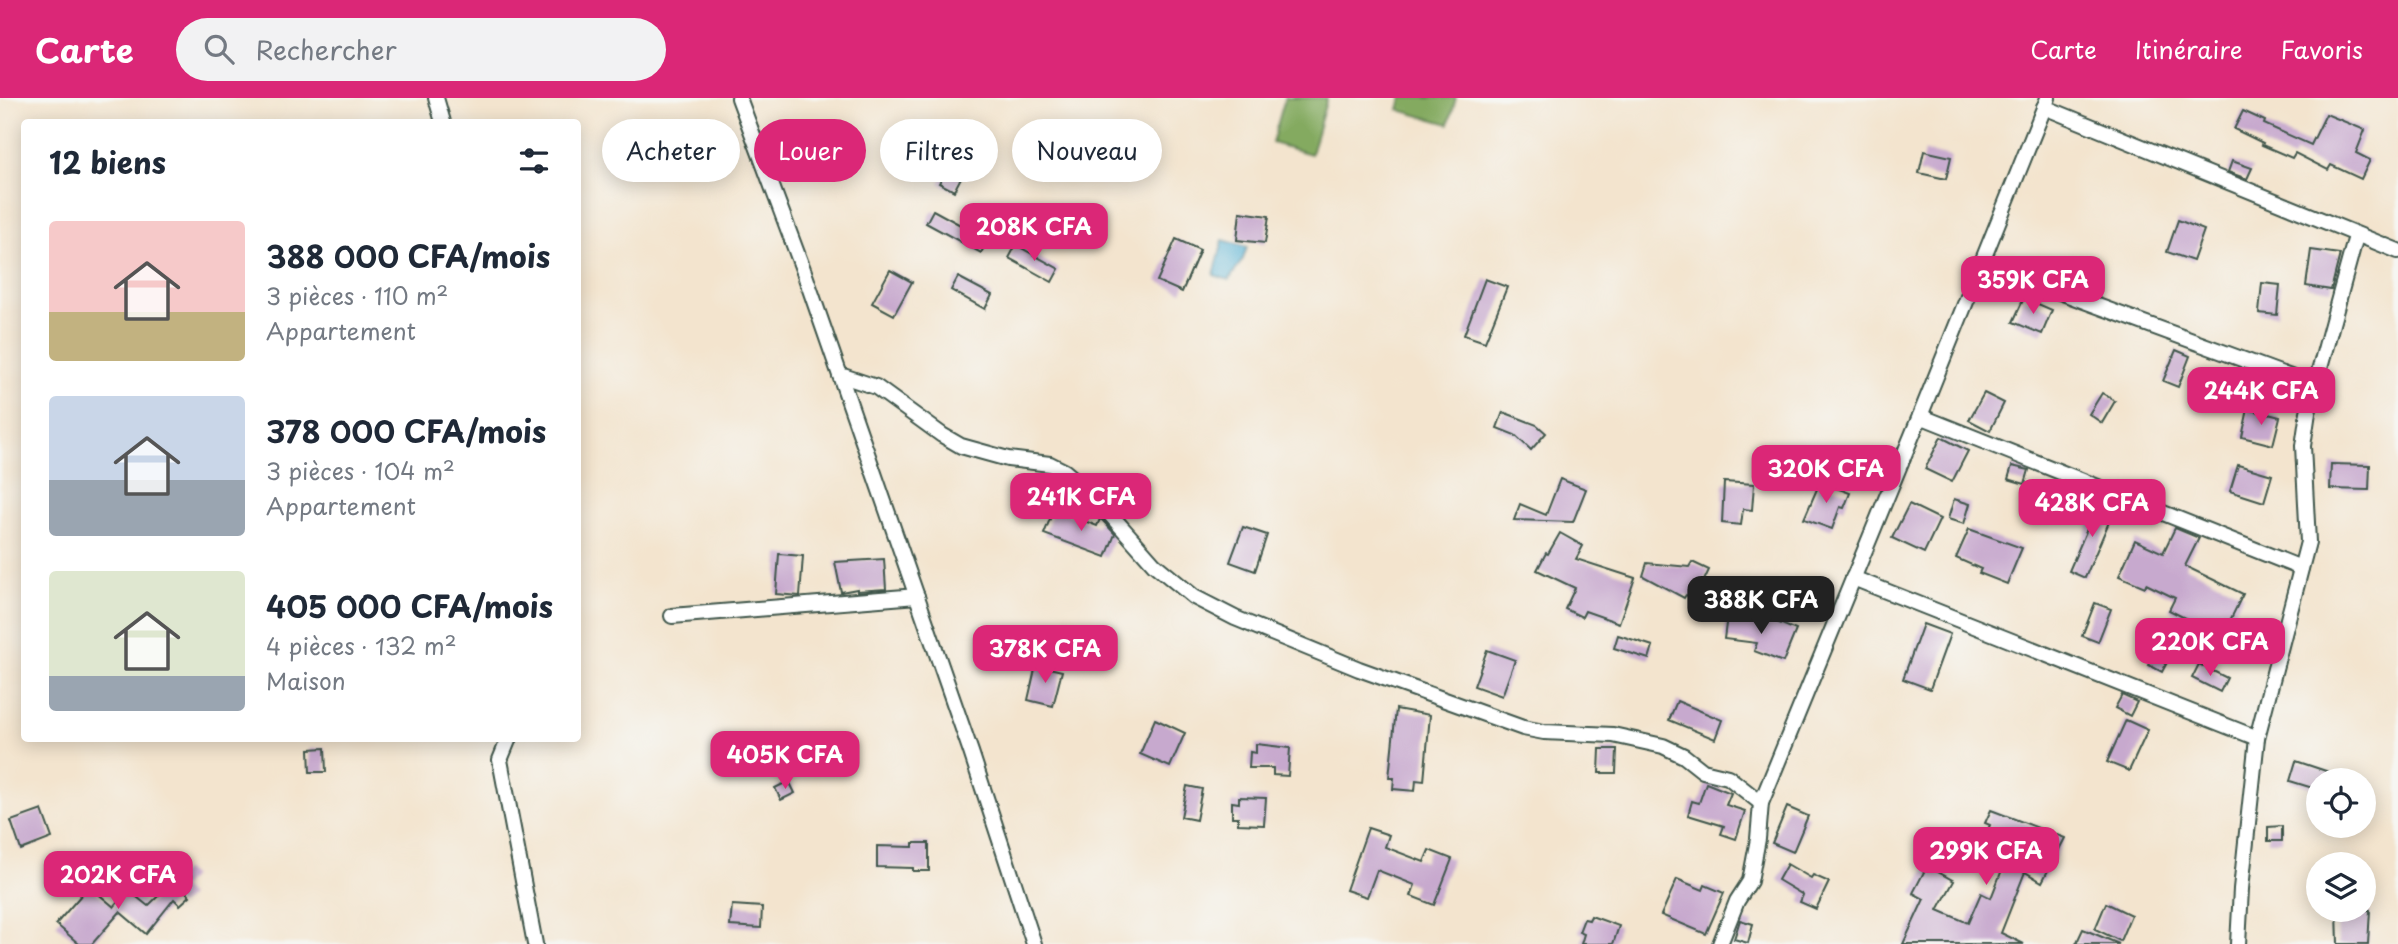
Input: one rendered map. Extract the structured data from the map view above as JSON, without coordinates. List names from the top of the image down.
{
  "page": {
    "header": "Carte",
    "search": "Rechercher",
    "nav": ["Carte", "Itinéraire", "Favoris"],
    "chip": [
      "Acheter",
      "Louer",
      "Filtres",
      "Nouveau"
    ],
    "heading": "12 biens",
    "price": [
      "208K CFA",
      "359K CFA",
      "244K CFA",
      "320K CFA",
      "241K CFA",
      "428K CFA",
      "388K CFA",
      "220K CFA",
      "378K CFA",
      "405K CFA",
      "299K CFA",
      "202K CFA"
    ],
    "list": [
      {
        "name": "388 000 CFA/mois",
        "note": "3 pièces · 110 m² · Appartement"
      },
      {
        "name": "378 000 CFA/mois",
        "note": "3 pièces · 104 m² · Appartement"
      },
      {
        "name": "405 000 CFA/mois",
        "note": "4 pièces · 132 m² · Maison"
      }
    ]
  }
}
